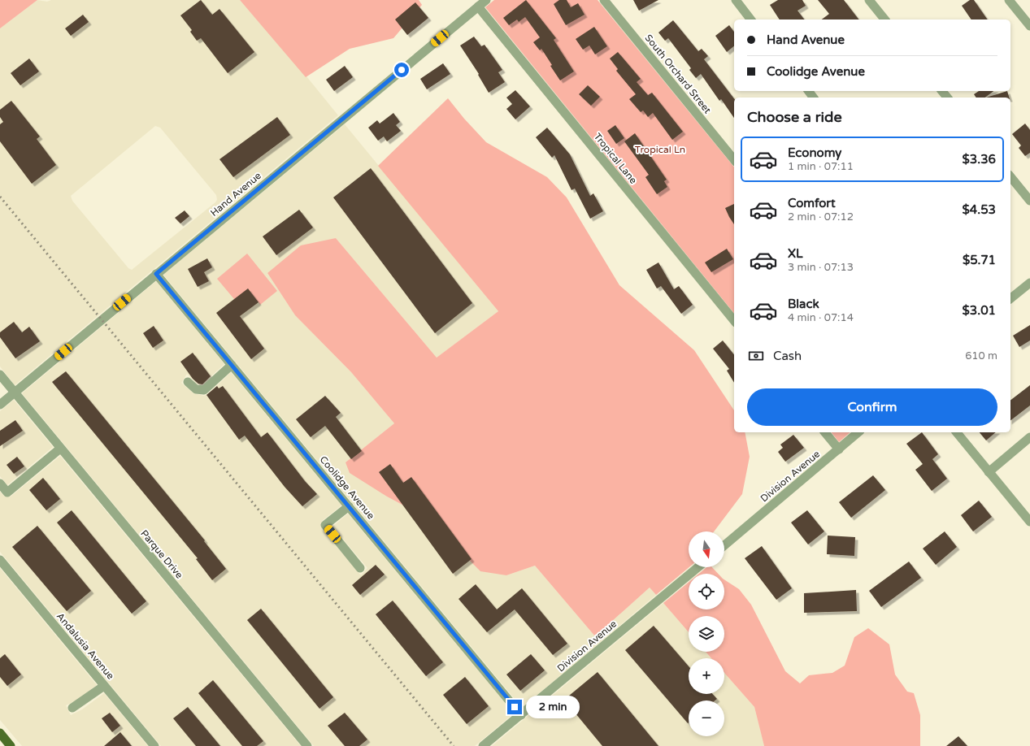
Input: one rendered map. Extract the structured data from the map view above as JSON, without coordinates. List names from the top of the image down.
{
  "streets": {
    "street": [
      "South Orchard Street",
      "Tropical Lane",
      "Hand Avenue",
      "Division Avenue",
      "Coolidge Avenue",
      "Parque Drive",
      "Andalusia Avenue"
    ]
  },
  "crossings": [
    ["Tropical Lane", "Hand Avenue"],
    ["Hand Avenue", "Coolidge Avenue"],
    ["Hand Avenue", "Parque Drive"],
    ["Division Avenue", "Coolidge Avenue"]
  ],
  "parks": ["Tropical Ln"],
  "north": "bottom",
  "page": {
    "banner": ["Hand Avenue", "Coolidge Avenue"],
    "heading": "Choose a ride",
    "list": [
      {
        "name": "Economy",
        "note": "1 min · 07:11",
        "value": "$3.36"
      },
      {
        "name": "Comfort",
        "note": "2 min · 07:12",
        "value": "$4.53"
      },
      {
        "name": "XL",
        "note": "3 min · 07:13",
        "value": "$5.71"
      },
      {
        "name": "Black",
        "note": "4 min · 07:14",
        "value": "$3.01"
      }
    ],
    "pay": ["Cash", "610 m"],
    "buttons": "Confirm",
    "map_buttons": ["+", "−"],
    "bubble": "2 min"
  }
}
